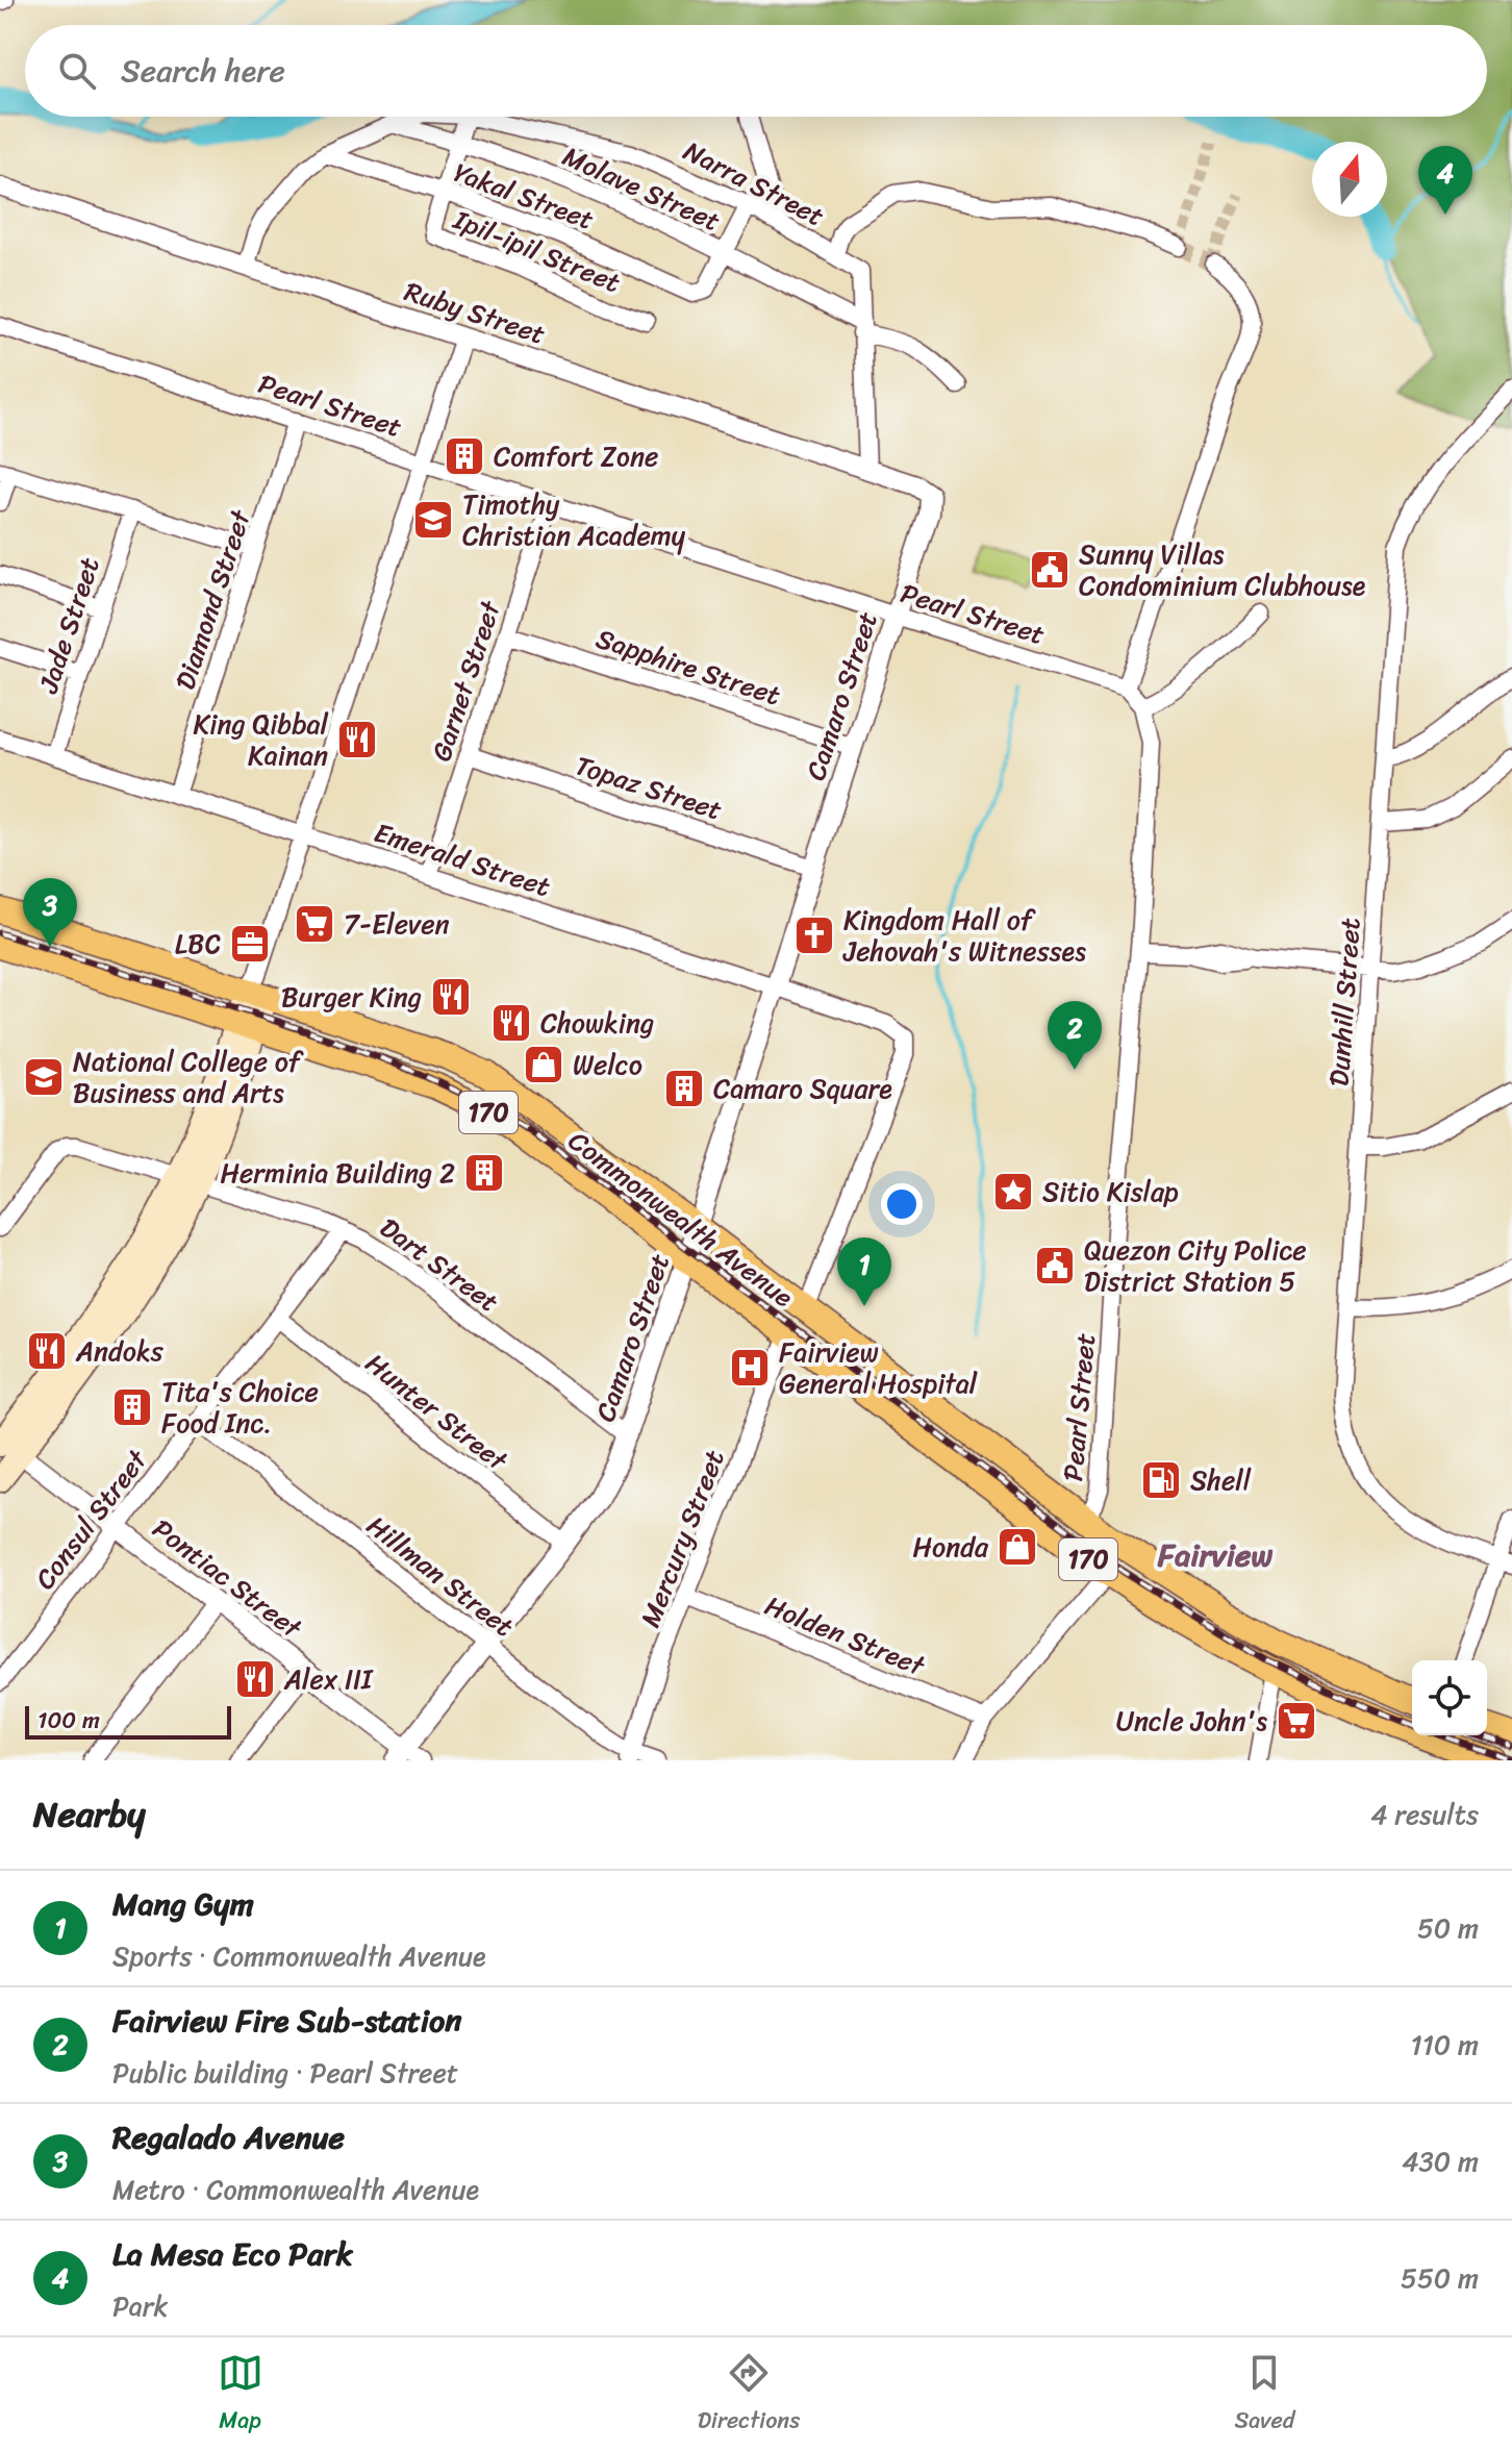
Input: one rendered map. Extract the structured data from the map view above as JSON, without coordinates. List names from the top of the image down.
{
  "streets": {
    "main road": ["170", "Commonwealth Avenue"],
    "street": [
      "Narra Street",
      "Molave Street",
      "Yakal Street",
      "Ipil-ipil Street",
      "Ruby Street",
      "Pearl Street",
      "Diamond Street",
      "Jade Street",
      "Sapphire Street",
      "Garnet Street",
      "Camaro Street",
      "Topaz Street",
      "Emerald Street",
      "Dunhill Street",
      "Dart Street",
      "Hunter Street",
      "Consul Street",
      "Mercury Street",
      "Hillman Street",
      "Pontiac Street",
      "Holden Street"
    ]
  },
  "crossings": [
    ["Narra Street", "Molave Street"],
    ["Narra Street", "Yakal Street"],
    ["Narra Street", "Ruby Street"],
    ["Molave Street", "Yakal Street"],
    ["Molave Street", "Ipil-ipil Street"],
    ["Yakal Street", "Ipil-ipil Street"],
    ["Ruby Street", "Camaro Street"],
    ["Pearl Street", "Diamond Street"],
    ["Pearl Street", "Garnet Street"],
    ["Pearl Street", "Camaro Street"],
    ["Pearl Street", "Commonwealth Avenue"],
    ["Diamond Street", "Emerald Street"],
    ["Jade Street", "Emerald Street"],
    ["Sapphire Street", "Garnet Street"],
    ["Sapphire Street", "Camaro Street"],
    ["Garnet Street", "Topaz Street"],
    ["Garnet Street", "Emerald Street"],
    ["Camaro Street", "Topaz Street"],
    ["Camaro Street", "Emerald Street"],
    ["Camaro Street", "Commonwealth Avenue"],
    ["Camaro Street", "Dart Street"],
    ["Camaro Street", "Hunter Street"],
    ["Camaro Street", "Hillman Street"],
    ["Camaro Street", "Pontiac Street"],
    ["Emerald Street", "Commonwealth Avenue"],
    ["Commonwealth Avenue", "Mercury Street"],
    ["Dart Street", "Consul Street"],
    ["Hunter Street", "Consul Street"],
    ["Consul Street", "Hillman Street"],
    ["Consul Street", "Pontiac Street"],
    ["Mercury Street", "Hillman Street"],
    ["Mercury Street", "Holden Street"]
  ],
  "districts": ["Fairview"],
  "places": {
    "building": [
      "Comfort Zone",
      "Camaro Square",
      "Herminia Building 2",
      "Tita's Choice Food Inc."
    ],
    "school or university": ["Timothy Christian Academy", "National College of Business and Arts"],
    "public building": ["Sunny Villas Condominium Clubhouse", "Quezon City Police District Station 5"],
    "restaurant": [
      "King Qibbal Kainan",
      "Burger King",
      "Chowking",
      "Andoks",
      "Alex III"
    ],
    "supermarket": ["7-Eleven", "Uncle John's"],
    "church": ["Kingdom Hall of Jehovah's Witnesses"],
    "office": ["LBC"],
    "shop": ["Welco", "Honda"],
    "place": ["Sitio Kislap"],
    "hospital": ["Fairview General Hospital"],
    "fuel station": ["Shell"]
  },
  "scale_bar": "100 m",
  "north": "top",
  "page": {
    "search": "Search here",
    "pins": [
      "4",
      "3",
      "2",
      "1"
    ],
    "scale": "100 m",
    "heading": ["Nearby", "4 results"],
    "list": [
      {
        "mark": "1",
        "name": "Mang Gym",
        "note": "Sports · Commonwealth Avenue",
        "value": "50 m"
      },
      {
        "mark": "2",
        "name": "Fairview Fire Sub-station",
        "note": "Public building · Pearl Street",
        "value": "110 m"
      },
      {
        "mark": "3",
        "name": "Regalado Avenue",
        "note": "Metro · Commonwealth Avenue",
        "value": "430 m"
      },
      {
        "mark": "4",
        "name": "La Mesa Eco Park",
        "note": "Park",
        "value": "550 m"
      }
    ],
    "nav": ["Map", "Directions", "Saved"]
  }
}
